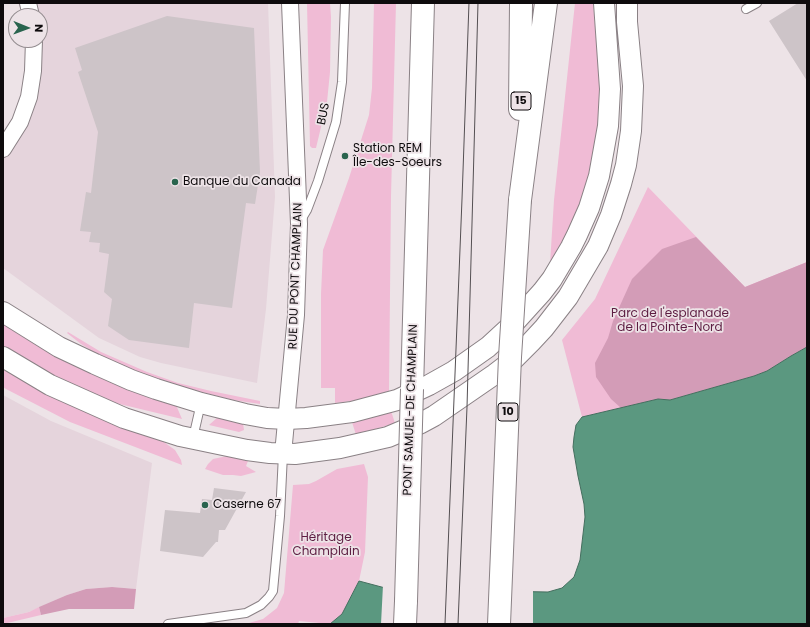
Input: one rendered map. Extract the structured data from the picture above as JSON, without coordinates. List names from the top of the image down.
{
  "streets": {
    "highway": ["15", "PONT SAMUEL-DE CHAMPLAIN", "10"],
    "street": ["RUE DU PONT CHAMPLAIN"],
    "lane": ["BUS"]
  },
  "crossings": [
    ["15", "10"],
    ["BUS", "RUE DU PONT CHAMPLAIN"]
  ],
  "parks": ["Parc de l'esplanade de la Pointe-Nord", "Héritage Champlain"],
  "places": ["Station REM Île-des-Soeurs", "Banque du Canada", "Caserne 67"],
  "north": "right"
}
